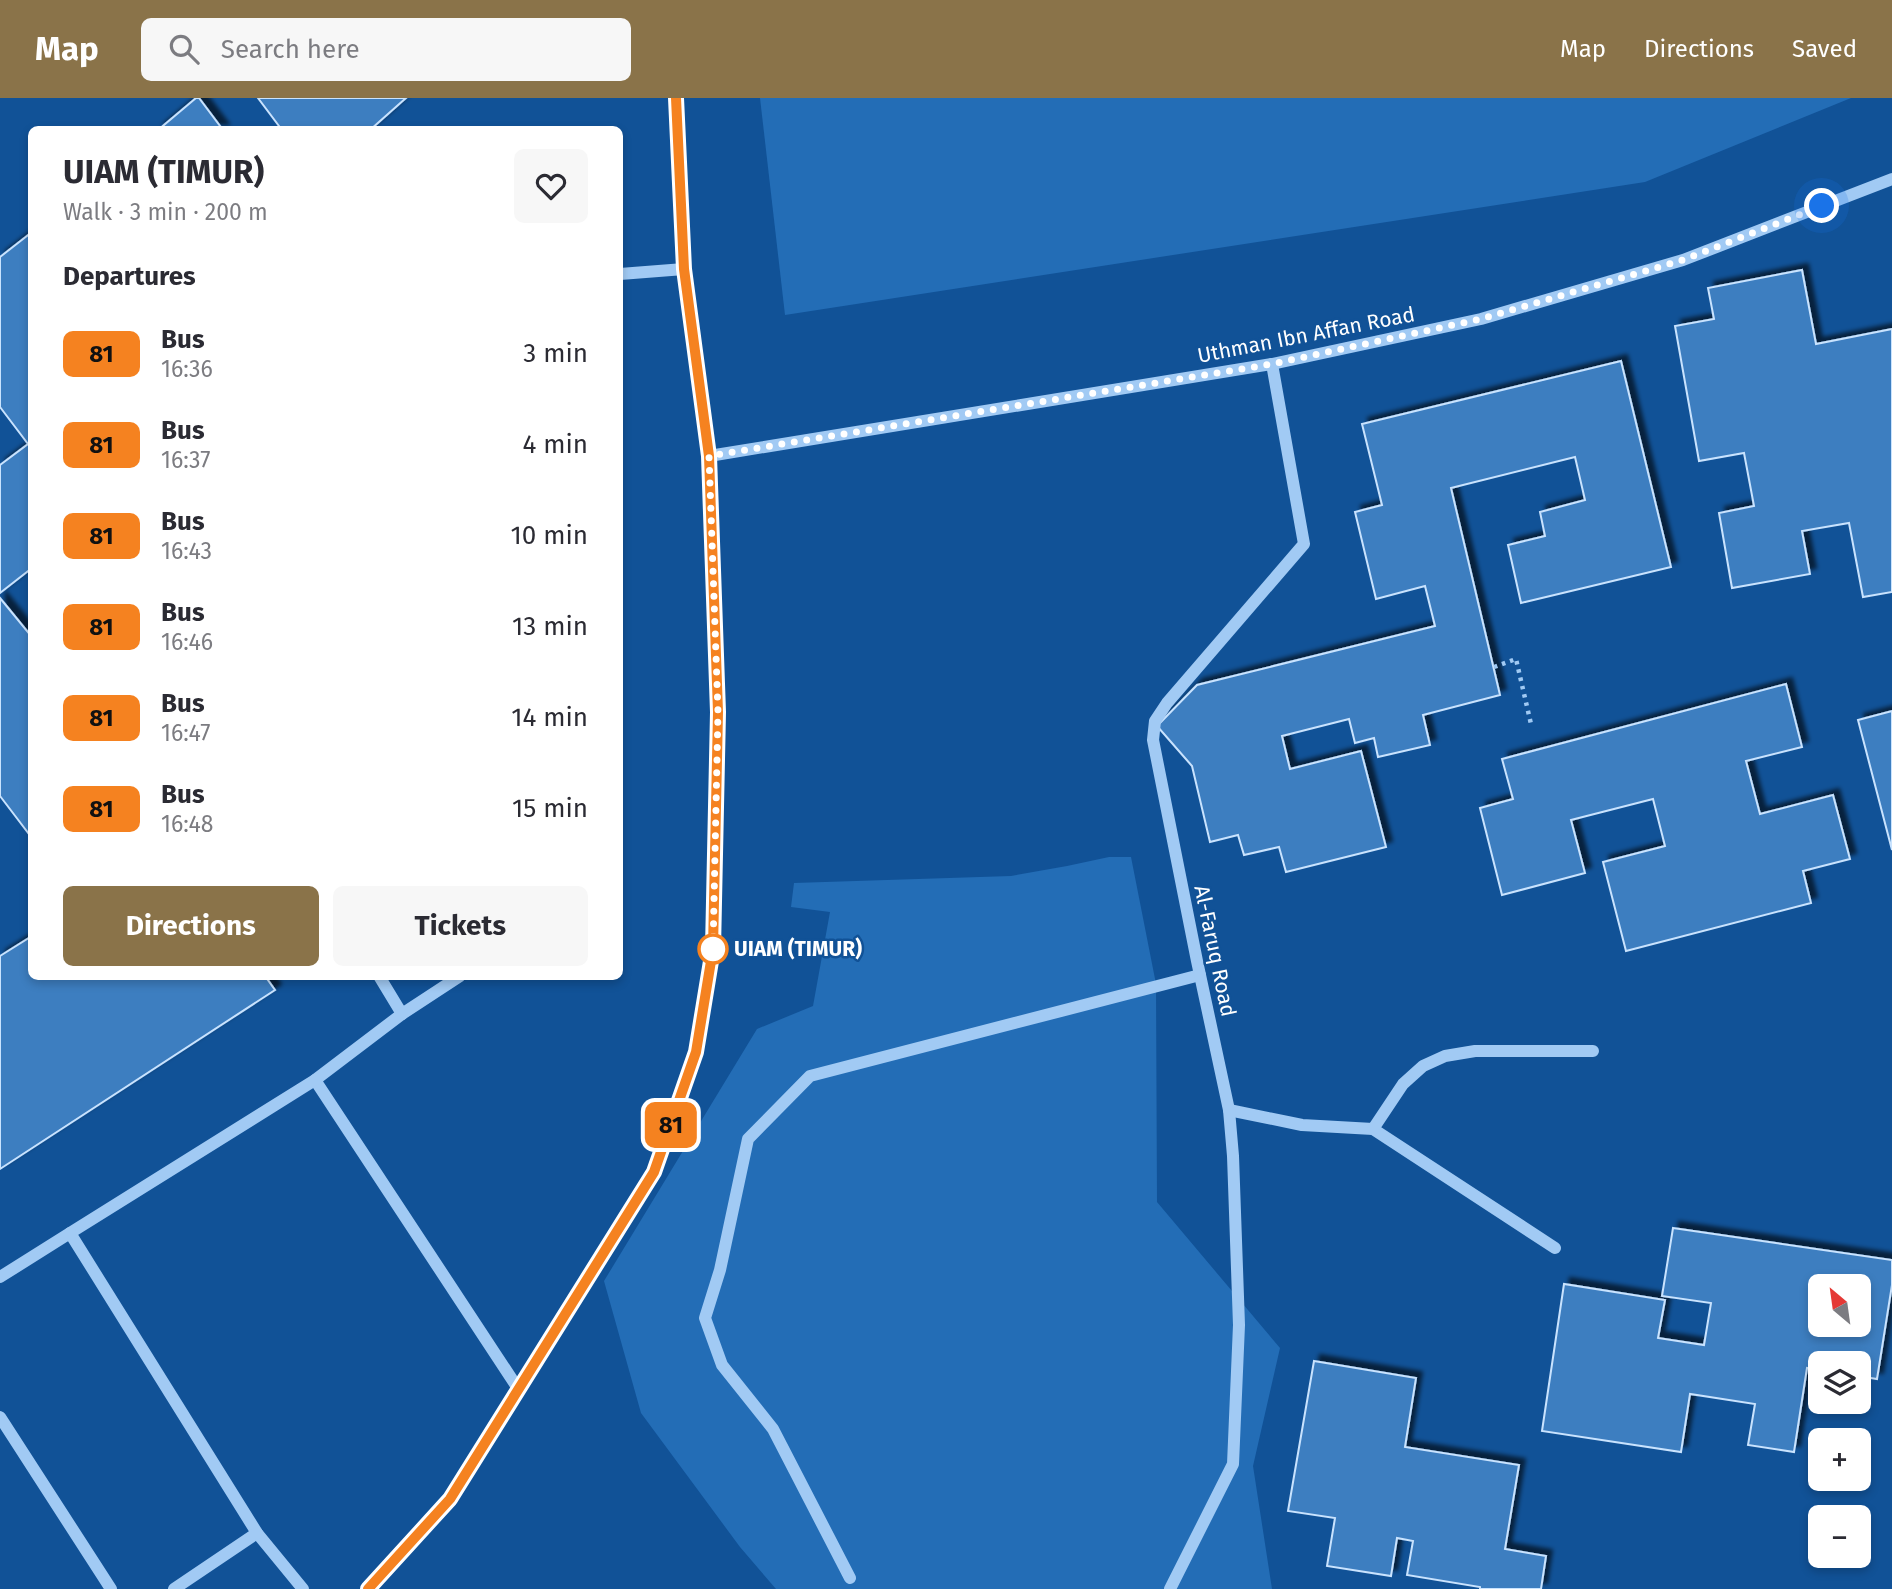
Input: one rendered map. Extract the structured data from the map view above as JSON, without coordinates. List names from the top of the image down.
{
  "streets": {
    "street": ["Uthman Ibn Affan Road", "Al-Faruq Road"]
  },
  "crossings": [
    ["Uthman Ibn Affan Road", "Al-Faruq Road"]
  ],
  "places": ["UIAM (TIMUR)"],
  "lines": ["bus line 81"],
  "north": "top left",
  "page": {
    "header": "Map",
    "search": "Search here",
    "nav": ["Map", "Directions", "Saved"],
    "on_map": "81",
    "heading": [
      ["UIAM (TIMUR)", "Walk · 3 min · 200 m"],
      "Departures"
    ],
    "list": [
      {
        "mark": "81",
        "name": "Bus",
        "note": "16:36",
        "value": "3 min"
      },
      {
        "mark": "81",
        "name": "Bus",
        "note": "16:37",
        "value": "4 min"
      },
      {
        "mark": "81",
        "name": "Bus",
        "note": "16:43",
        "value": "10 min"
      },
      {
        "mark": "81",
        "name": "Bus",
        "note": "16:46",
        "value": "13 min"
      },
      {
        "mark": "81",
        "name": "Bus",
        "note": "16:47",
        "value": "14 min"
      },
      {
        "mark": "81",
        "name": "Bus",
        "note": "16:48",
        "value": "15 min"
      }
    ],
    "buttons": ["Directions", "Tickets"],
    "map_buttons": ["+", "−"]
  }
}
